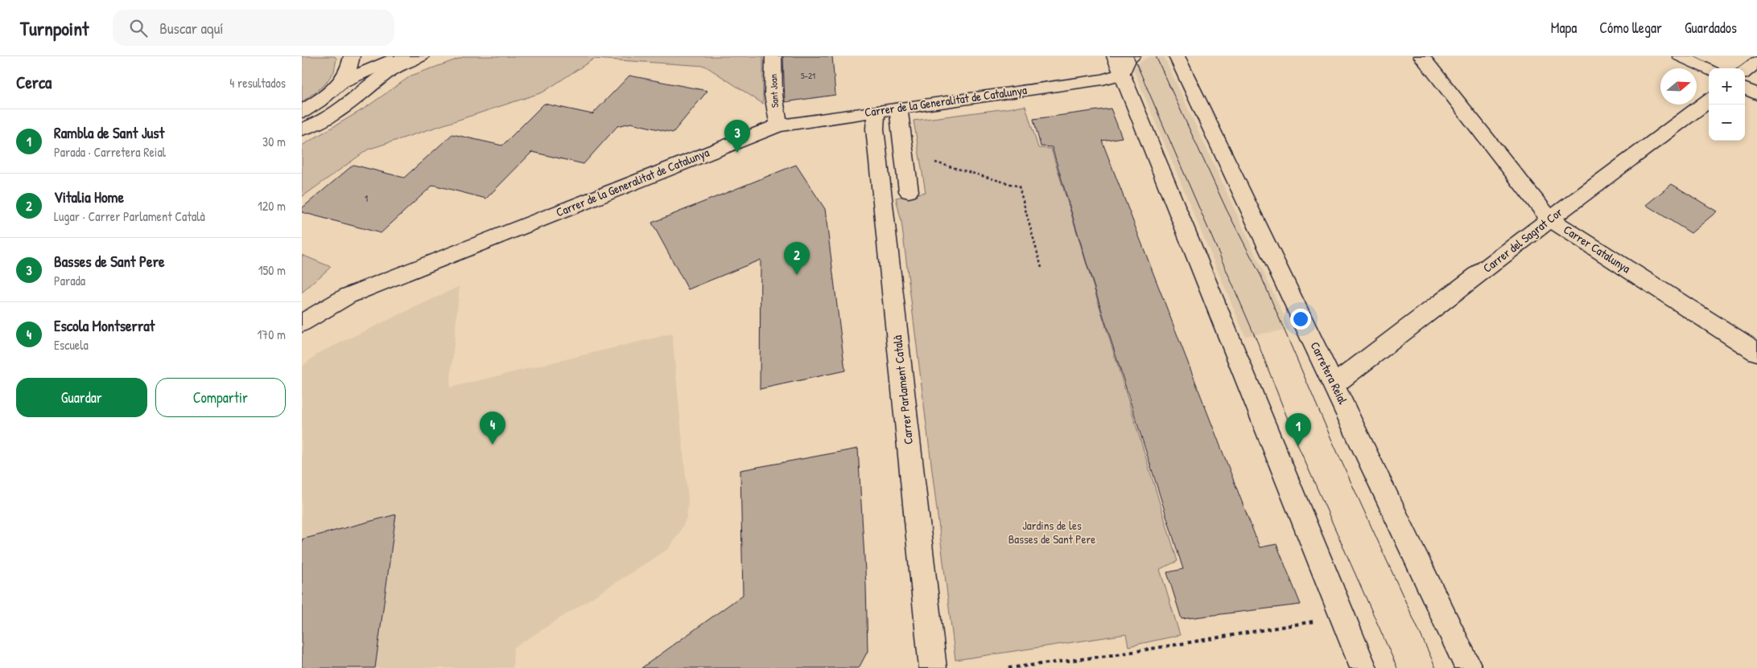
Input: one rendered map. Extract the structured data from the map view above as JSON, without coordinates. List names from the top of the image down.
{
  "streets": {
    "main road": [
      "Sant Joan",
      "Carrer de la Generalitat de Catalunya",
      "Carrer del Sagrat Cor",
      "Carrer Catalunya",
      "Carretera Reial",
      "Carrer Parlament Català"
    ]
  },
  "crossings": [
    ["Sant Joan", "Carrer de la Generalitat de Catalunya"],
    ["Carrer de la Generalitat de Catalunya", "Carrer Parlament Català"],
    ["Carrer del Sagrat Cor", "Carrer Catalunya"],
    ["Carrer del Sagrat Cor", "Carretera Reial"]
  ],
  "parks": ["Jardins de les Basses de Sant Pere"],
  "house_numbers": ["5-21", "1"],
  "north": "right",
  "page": {
    "header": "Turnpoint",
    "search": "Buscar aquí",
    "nav": ["Mapa", "Cómo llegar", "Guardados"],
    "heading": ["Cerca", "4 resultados"],
    "map_buttons": ["+", "−"],
    "list": [
      {
        "mark": "1",
        "name": "Rambla de Sant Just",
        "note": "Parada · Carretera Reial",
        "value": "30 m"
      },
      {
        "mark": "2",
        "name": "Vitalia Home",
        "note": "Lugar · Carrer Parlament Català",
        "value": "120 m"
      },
      {
        "mark": "3",
        "name": "Basses de Sant Pere",
        "note": "Parada",
        "value": "150 m"
      },
      {
        "mark": "4",
        "name": "Escola Montserrat",
        "note": "Escuela",
        "value": "170 m"
      }
    ],
    "pins": [
      "3",
      "2",
      "4",
      "1"
    ],
    "buttons": ["Guardar", "Compartir"]
  }
}
